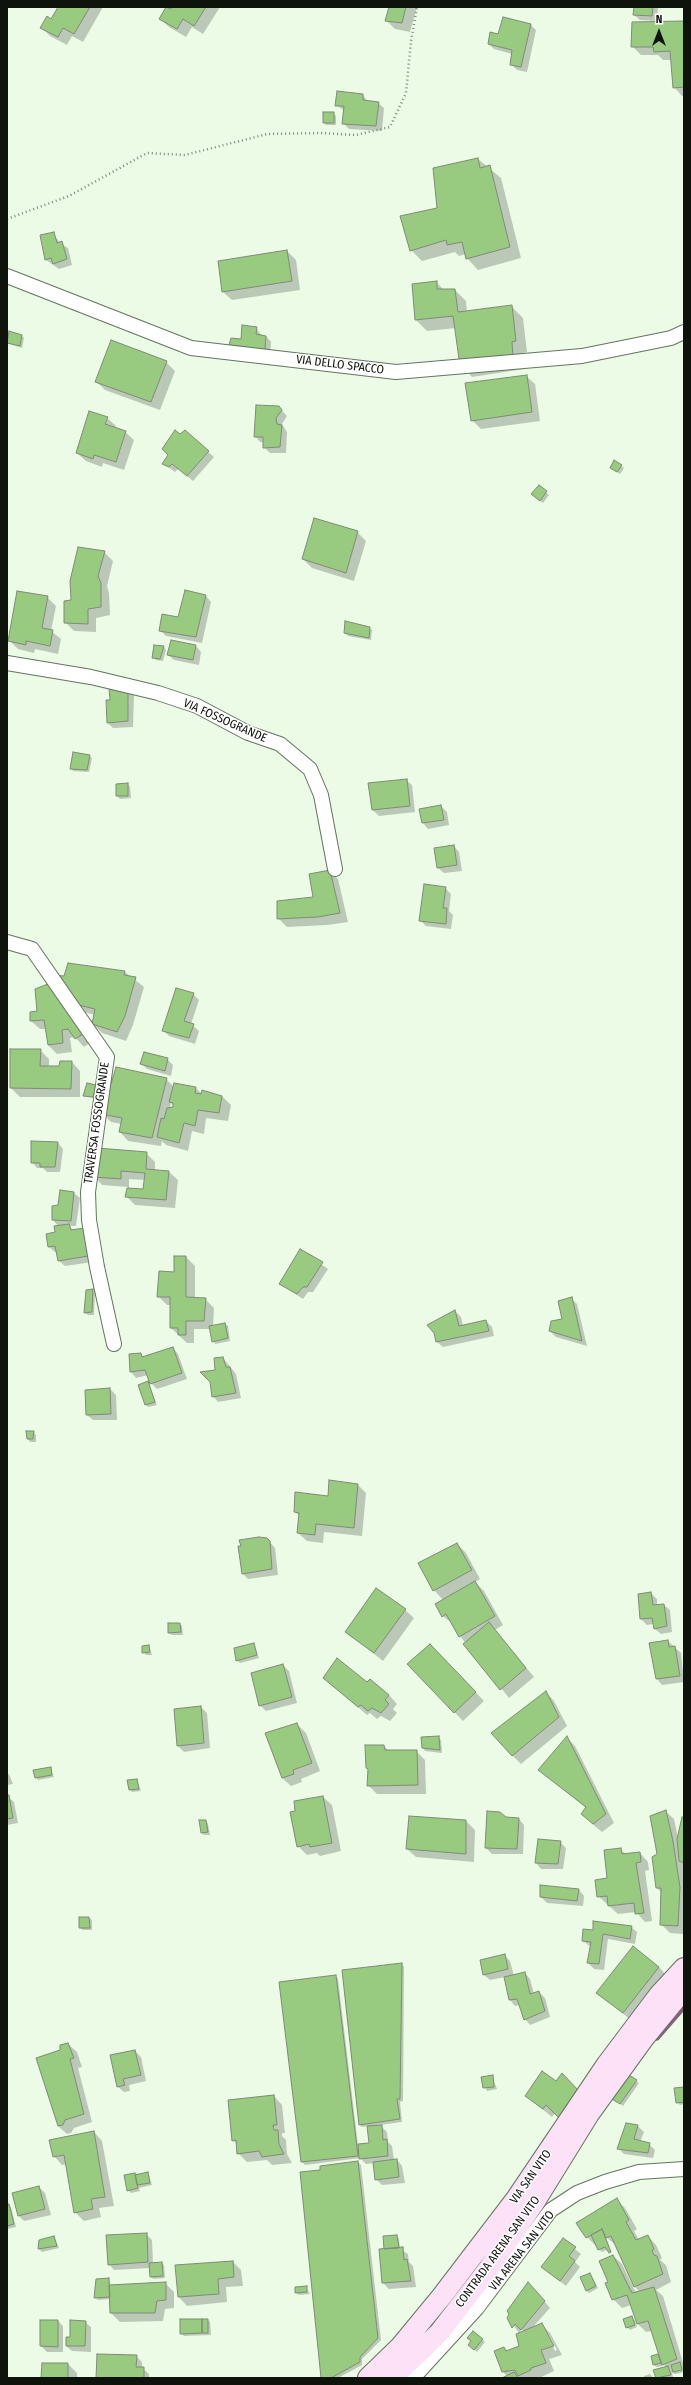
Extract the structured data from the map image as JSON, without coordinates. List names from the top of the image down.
{
  "streets": {
    "street": [
      "VIA DELLO SPACCO",
      "VIA FOSSOGRANDE",
      "TRAVERSA FOSSOGRANDE",
      "VIA SAN VITO",
      "VIA ARENA SAN VITO",
      "CONTRADA ARENA SAN VITO"
    ]
  },
  "north": "top"
}
